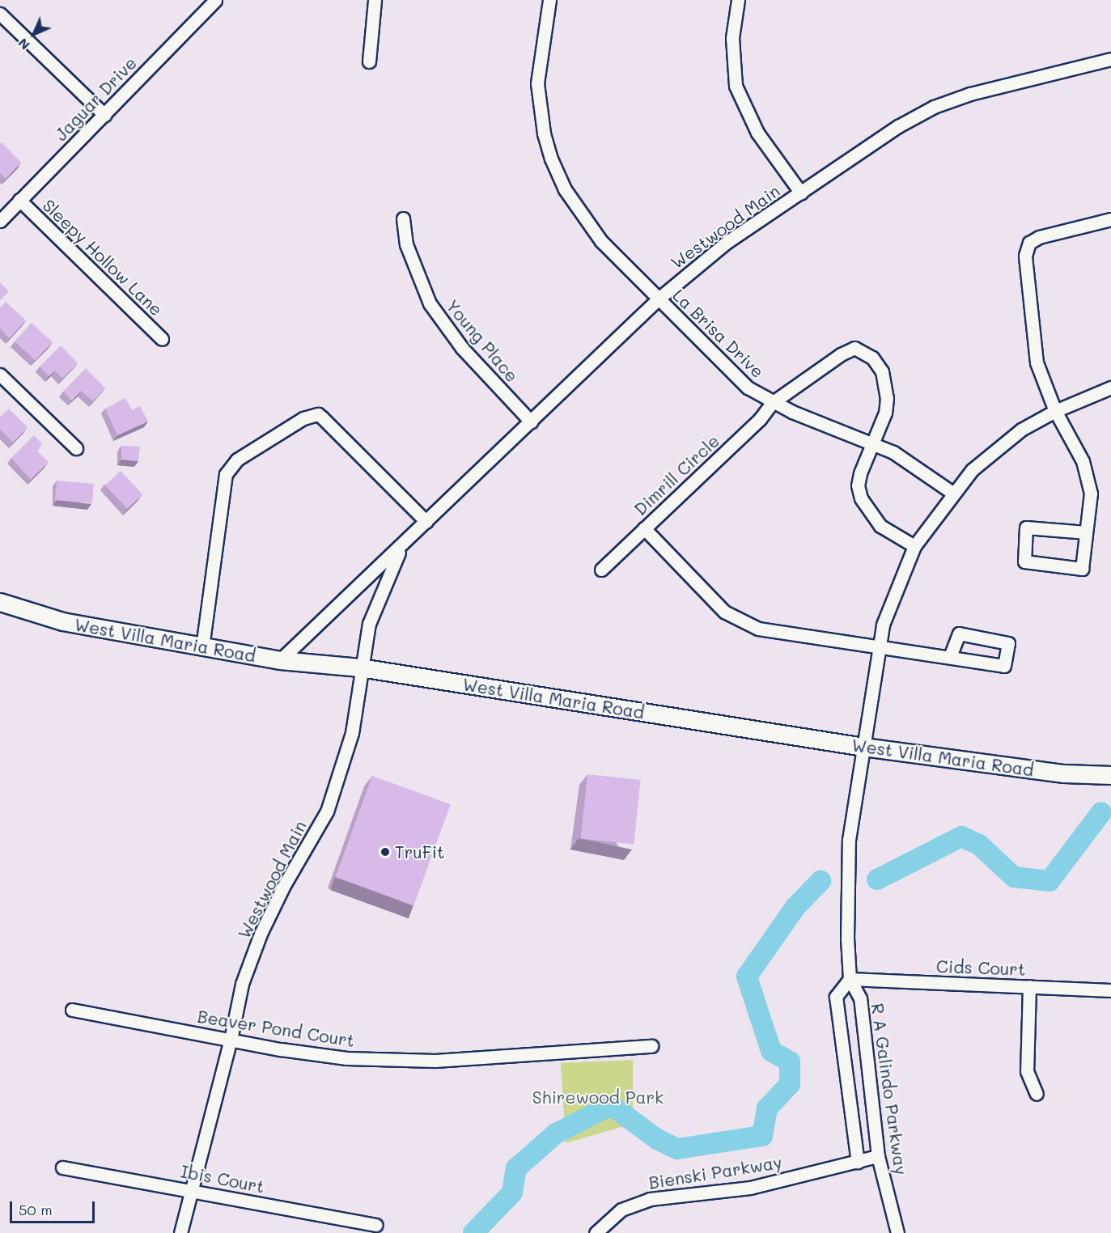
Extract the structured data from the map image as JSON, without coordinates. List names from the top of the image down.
{
  "streets": {
    "main road": ["West Villa Maria Road"],
    "street": [
      "Jaguar Drive",
      "Westwood Main",
      "Sleepy Hollow Lane",
      "La Brisa Drive",
      "Young Place",
      "Dimrill Circle",
      "Cids Court",
      "Beaver Pond Court",
      "R A Galindo Parkway",
      "Bienski Parkway",
      "Ibis Court"
    ]
  },
  "crossings": [
    ["Jaguar Drive", "Sleepy Hollow Lane"],
    ["Westwood Main", "La Brisa Drive"],
    ["Westwood Main", "Young Place"],
    ["Westwood Main", "West Villa Maria Road"],
    ["Westwood Main", "Beaver Pond Court"],
    ["Westwood Main", "Ibis Court"],
    ["La Brisa Drive", "Dimrill Circle"],
    ["La Brisa Drive", "R A Galindo Parkway"],
    ["Dimrill Circle", "R A Galindo Parkway"],
    ["West Villa Maria Road", "R A Galindo Parkway"],
    ["Cids Court", "R A Galindo Parkway"],
    ["R A Galindo Parkway", "Bienski Parkway"]
  ],
  "parks": ["Shirewood Park"],
  "places": ["TruFit"],
  "scale_bar": "50 m",
  "north": "bottom left"
}
